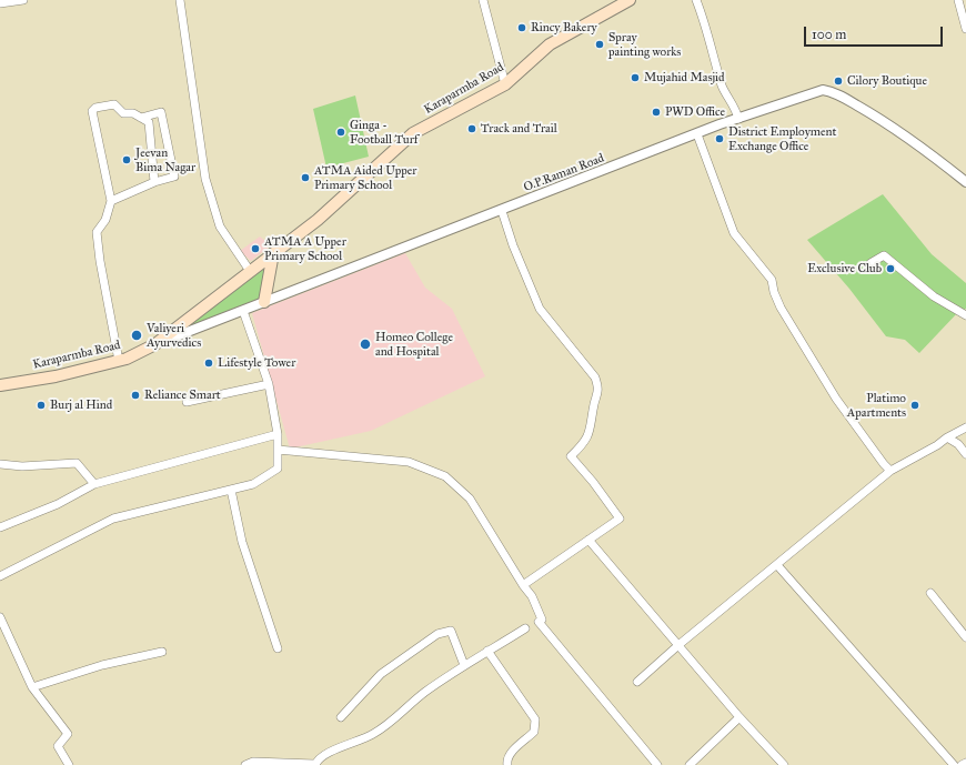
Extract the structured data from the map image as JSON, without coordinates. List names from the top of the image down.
{
  "streets": {
    "main road": ["Karaparmba Road"],
    "street": ["O.P.Raman Road"]
  },
  "crossings": [
    ["Karaparmba Road", "O.P.Raman Road"]
  ],
  "places": [
    "Rincy Bakery",
    "Spray painting works",
    "Mujahid Masjid",
    "Cilory Boutique",
    "PWD Office",
    "Track and Trail",
    "Ginga - Football Turf",
    "District Employment Exchange Office",
    "Jeevan Bima Nagar",
    "ATMA Aided Upper Primary School",
    "ATMA A Upper Primary School",
    "Exclusive Club",
    "Valiyeri Ayurvedics",
    "Homeo College and Hospital",
    "Lifestyle Tower",
    "Reliance Smart",
    "Burj al Hind",
    "Platimo Apartments"
  ],
  "scale_bar": "100 m"
}
